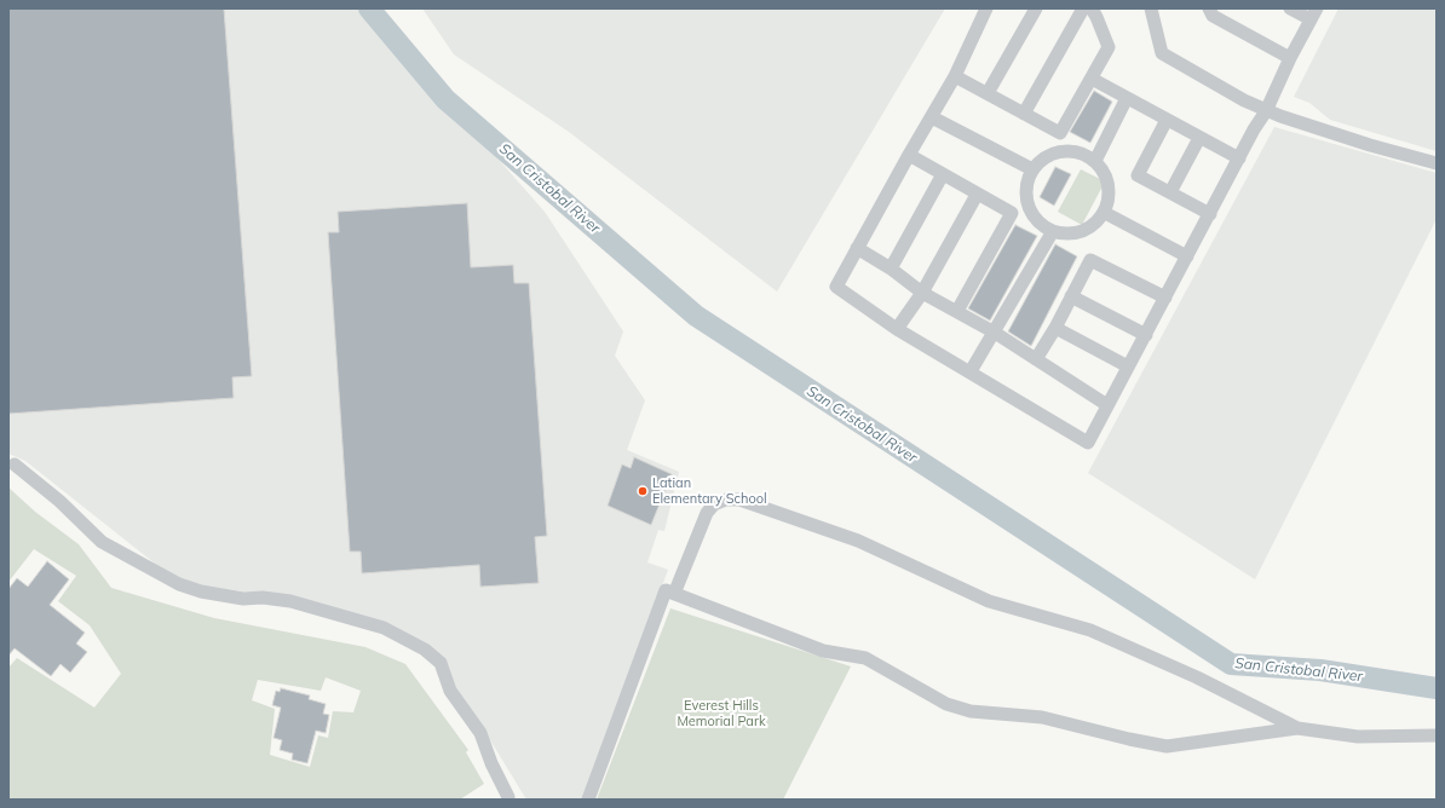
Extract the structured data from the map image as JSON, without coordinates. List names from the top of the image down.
{
  "water": ["San Cristobal River"],
  "parks": ["Everest Hills Memorial Park"],
  "places": ["Latian Elementary School"]
}
